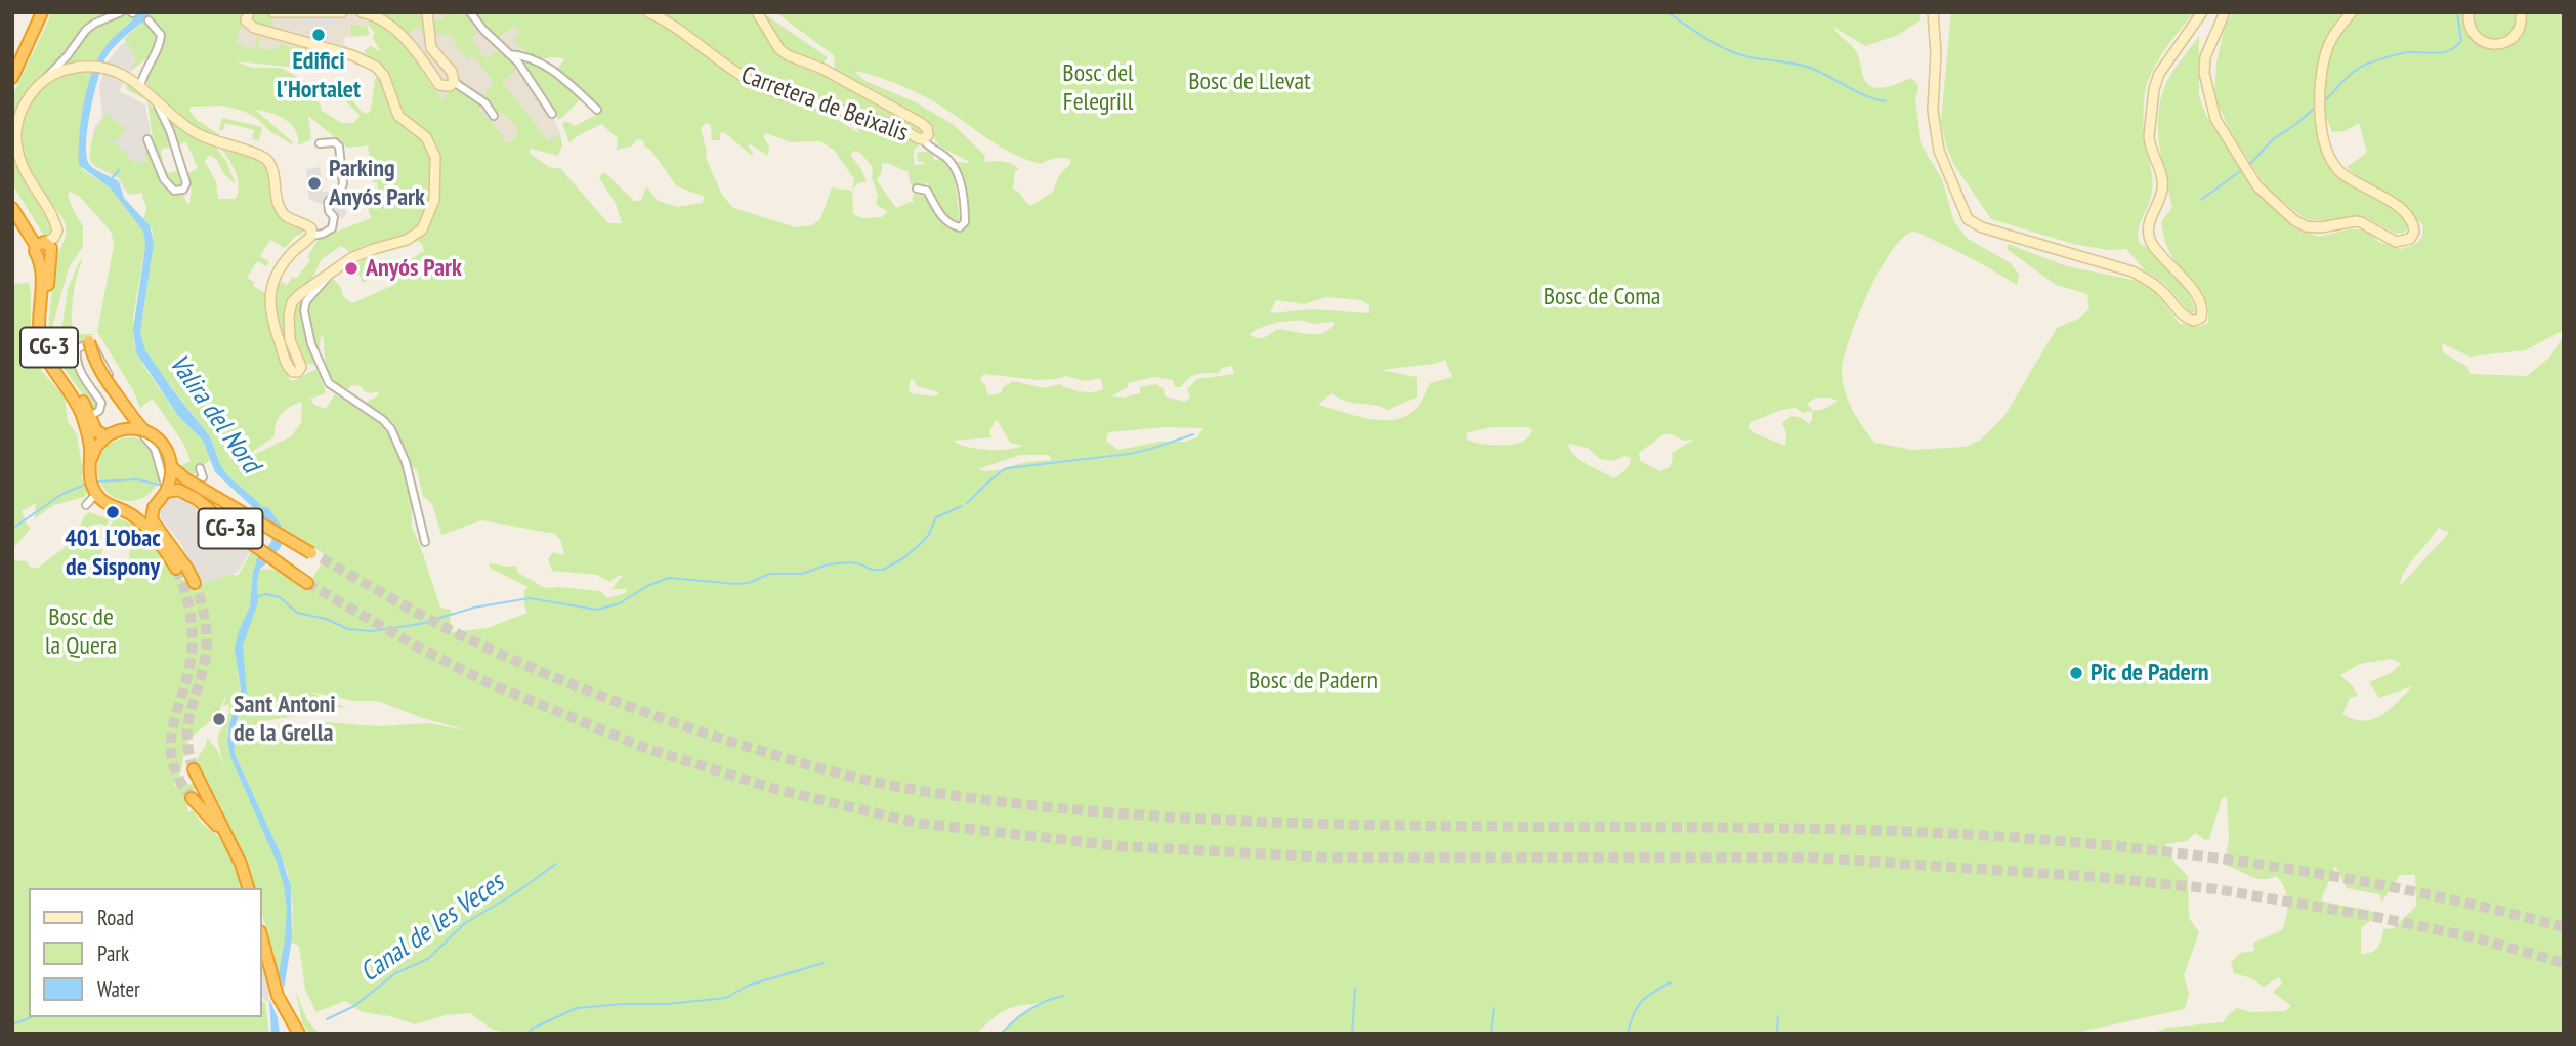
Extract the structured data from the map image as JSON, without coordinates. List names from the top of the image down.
{
  "streets": {
    "highway": ["CG-3", "CG-3a"],
    "main road": ["Carretera de Beixalis"]
  },
  "crossings": [
    ["CG-3", "CG-3a"]
  ],
  "water": ["Valira del Nord", "Canal de les Veces"],
  "parks": [
    "Bosc del Felegrill",
    "Bosc de Llevat",
    "Bosc de Coma",
    "Bosc de la Quera",
    "Bosc de Padern"
  ],
  "places": [
    "Edifici l'Hortalet",
    "Parking Anyós Park",
    "Anyós Park",
    "401 L'Obac de Sispony",
    "Pic de Padern",
    "Sant Antoni de la Grella"
  ],
  "legend": ["Road", "Park", "Water"]
}
